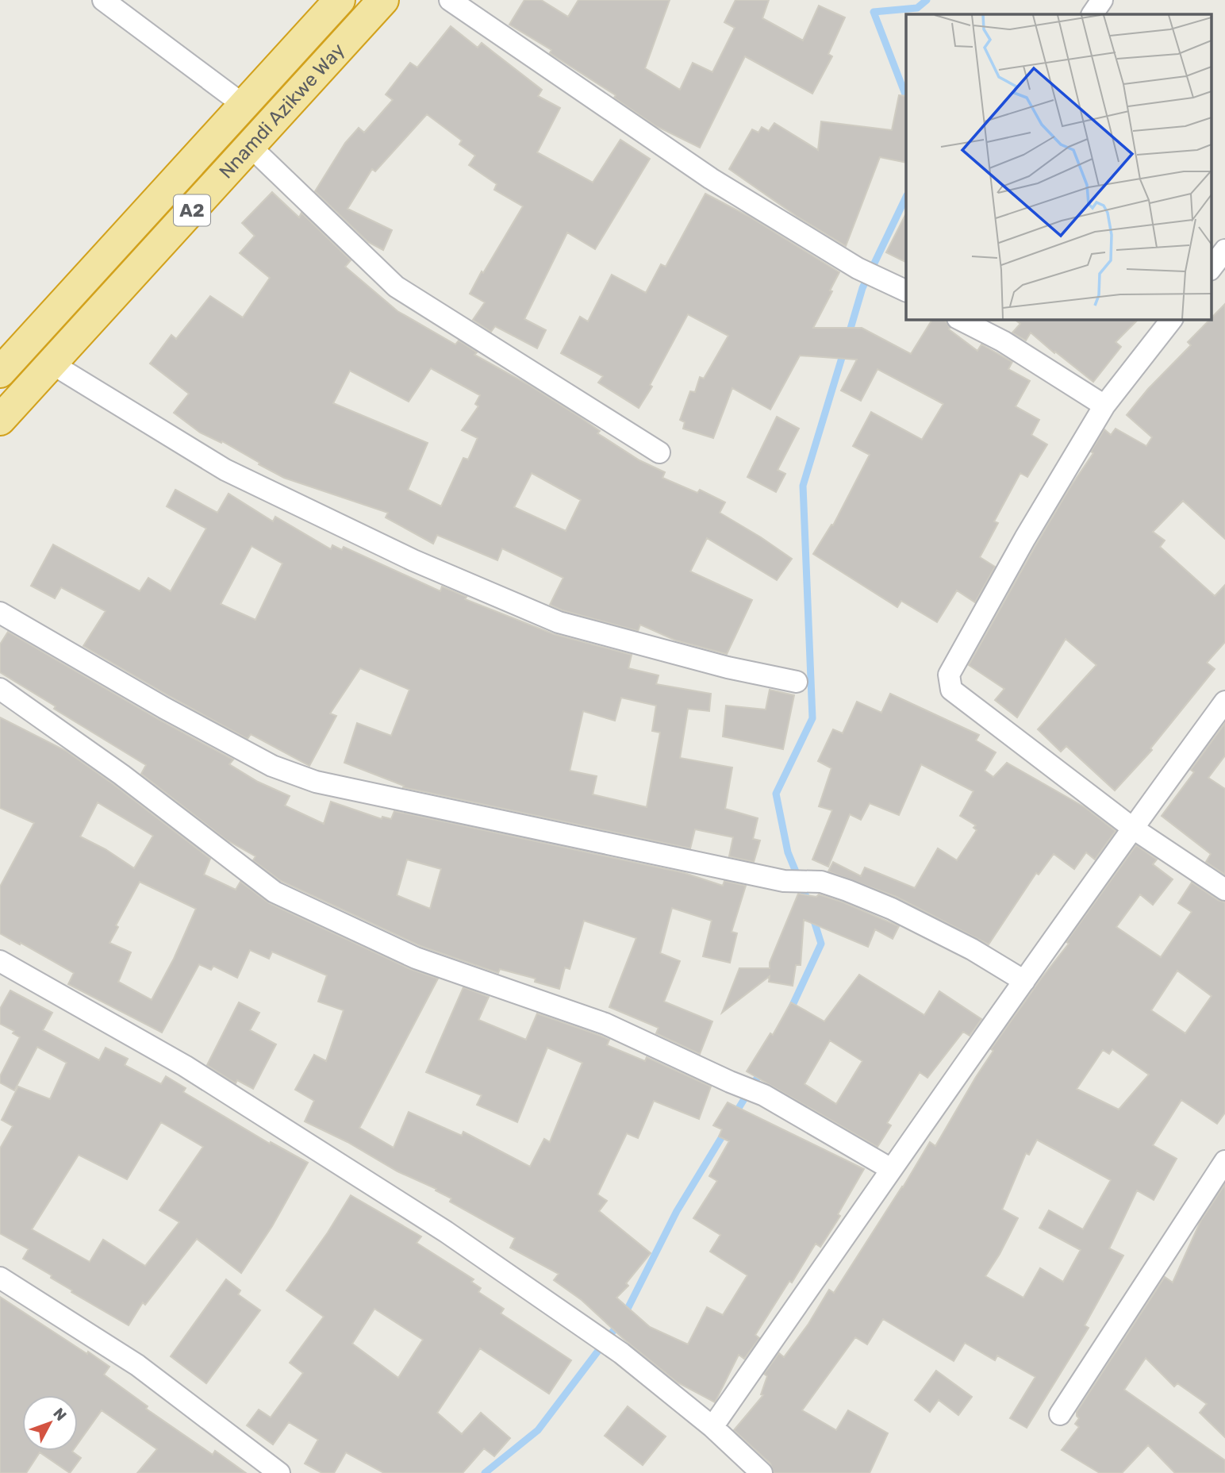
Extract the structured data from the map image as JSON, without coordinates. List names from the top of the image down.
{
  "streets": {
    "highway": ["Nnamdi Azikwe Way", "A2"]
  },
  "north": "top right"
}
